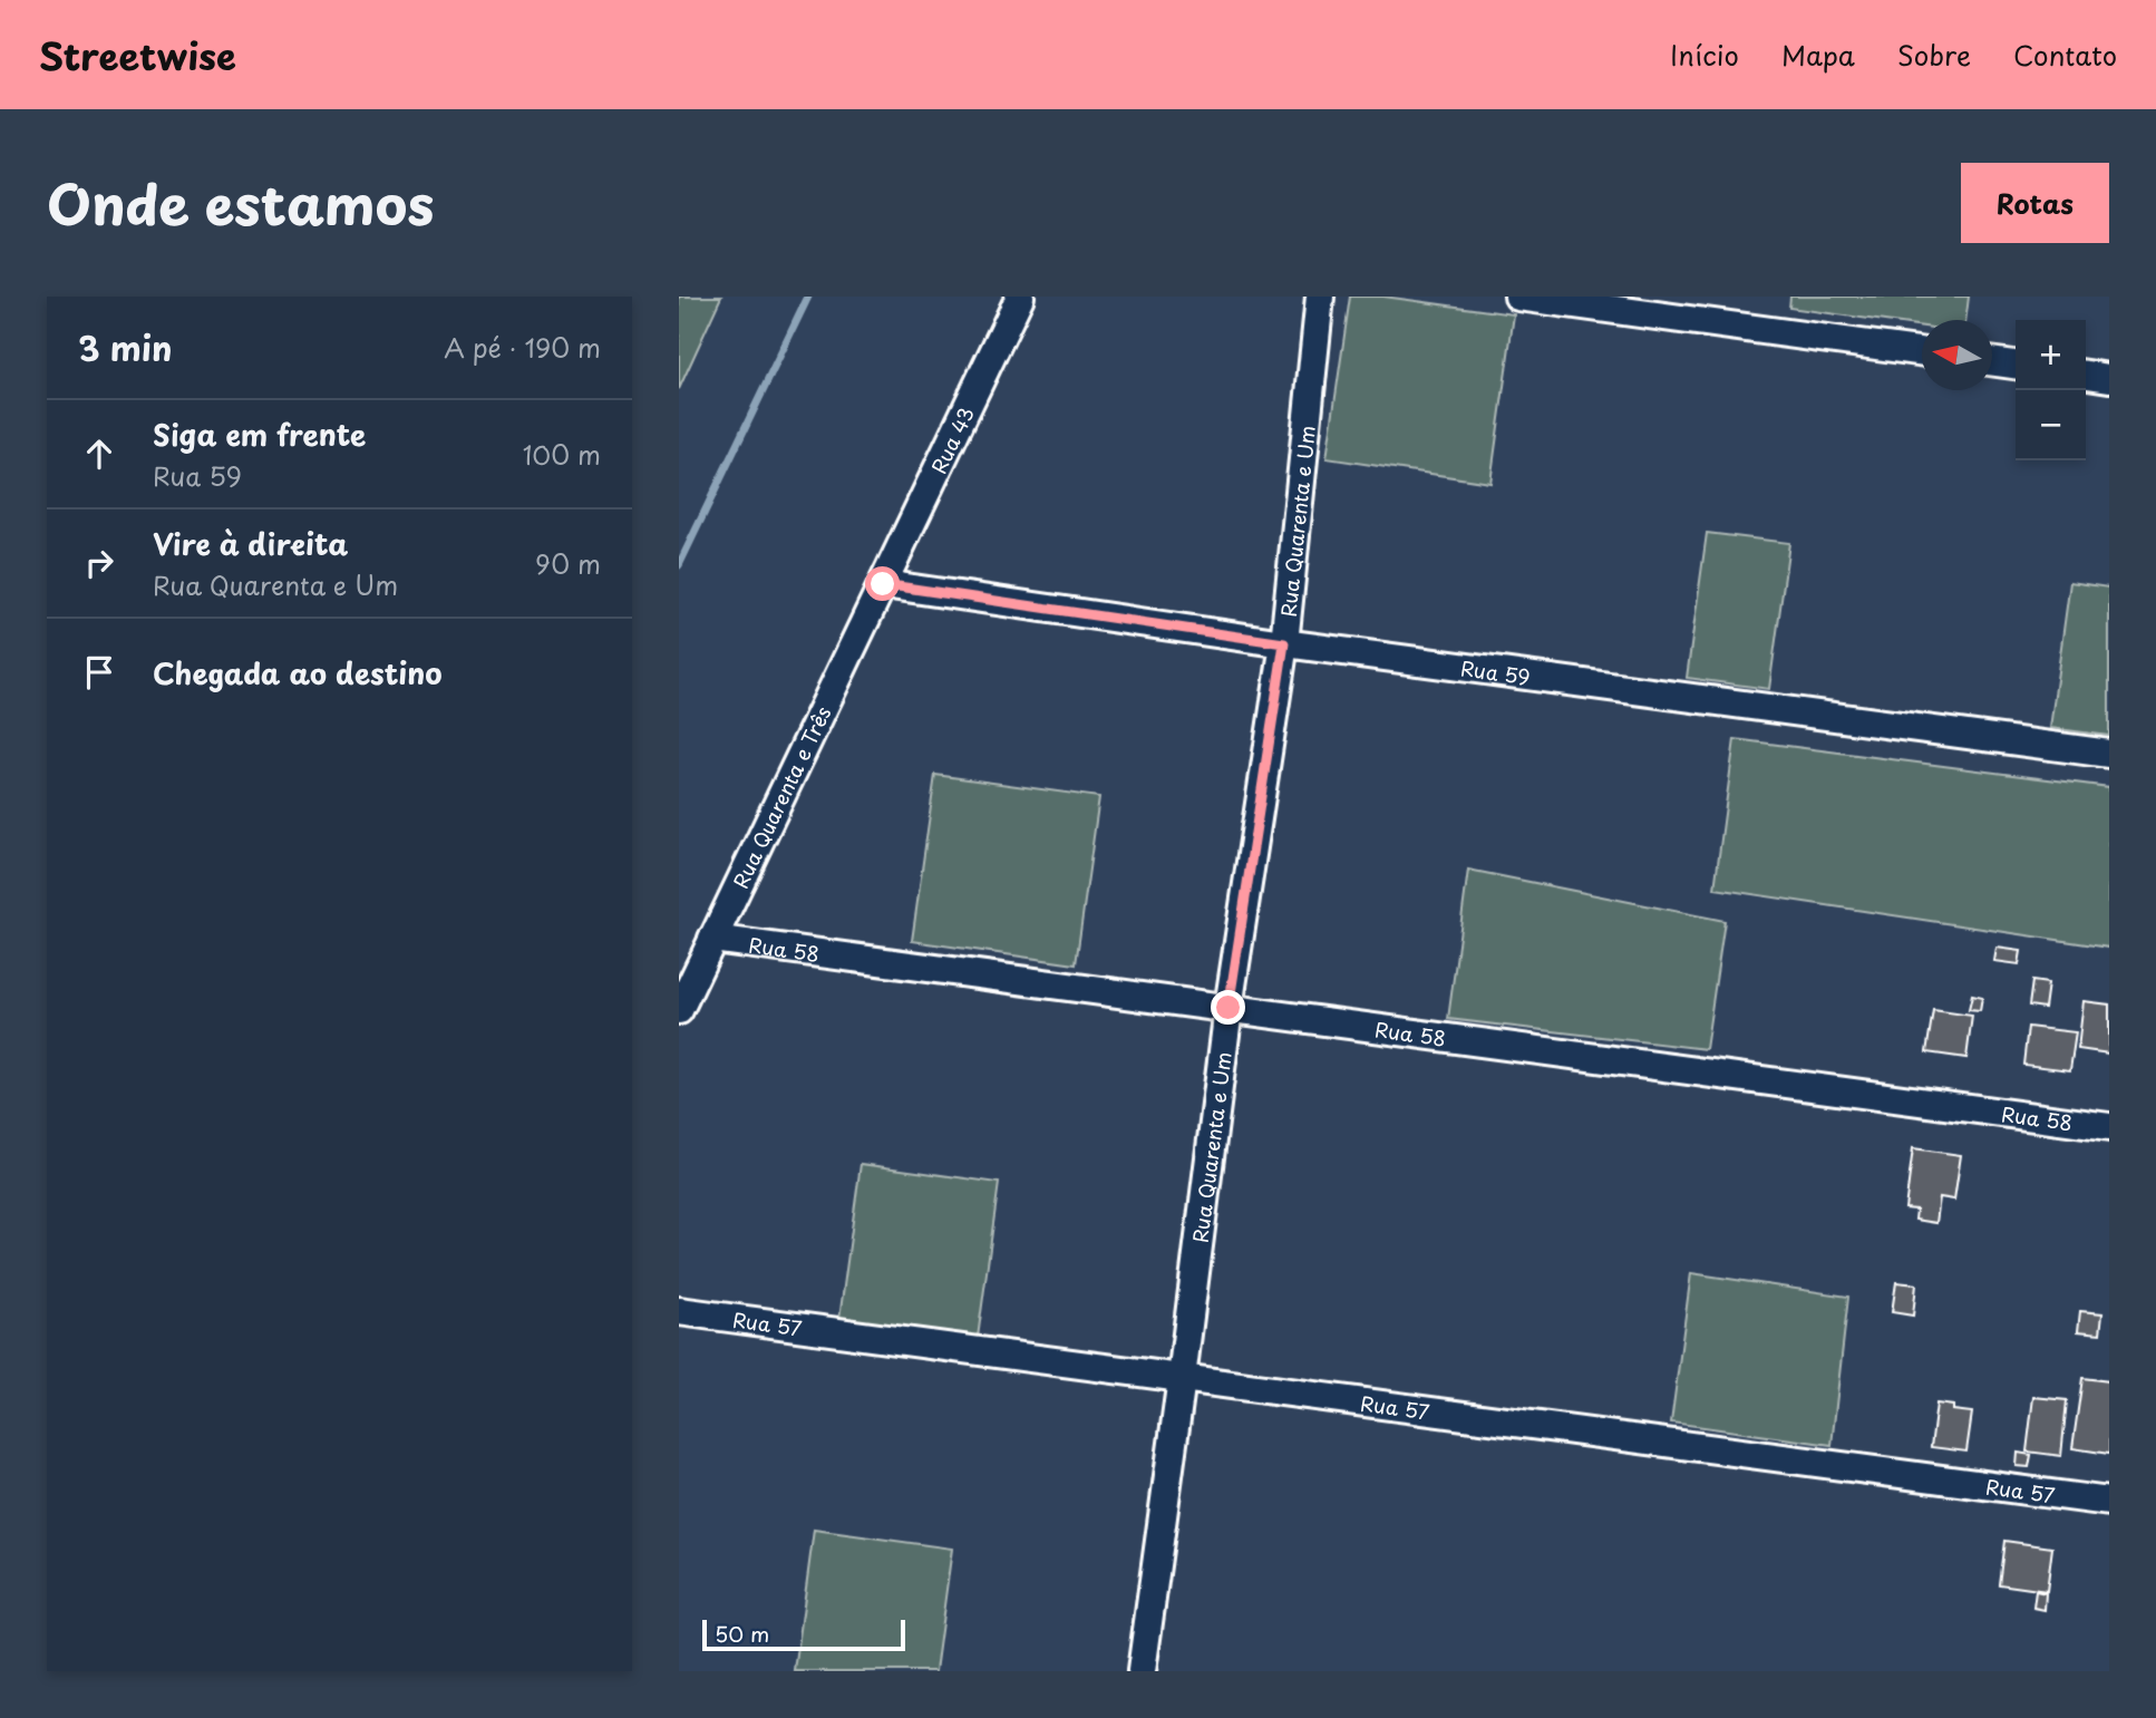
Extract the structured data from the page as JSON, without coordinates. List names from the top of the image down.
{
  "streets": {
    "street": [
      "Rua 43",
      "Rua Quarenta e Um",
      "Rua 59",
      "Rua Quarenta e Três",
      "Rua 58",
      "Rua 57"
    ]
  },
  "crossings": [
    ["Rua 43", "Rua 59"],
    ["Rua 43", "Rua Quarenta e Três"],
    ["Rua Quarenta e Um", "Rua 59"],
    ["Rua Quarenta e Um", "Rua 58"],
    ["Rua Quarenta e Um", "Rua 57"],
    ["Rua 59", "Rua Quarenta e Três"],
    ["Rua Quarenta e Três", "Rua 58"]
  ],
  "scale_bar": "50 m",
  "north": "left",
  "page": {
    "header": "Streetwise",
    "nav": [
      "Início",
      "Mapa",
      "Sobre",
      "Contato"
    ],
    "title": "Onde estamos",
    "buttons": "Rotas",
    "heading": ["3 min", "A pé · 190 m"],
    "map_buttons": ["+", "−"],
    "list": [
      ["Siga em frente", "Rua 59", "100 m"],
      ["Vire à direita", "Rua Quarenta e Um", "90 m"],
      "Chegada ao destino"
    ],
    "scale": "50 m"
  }
}
